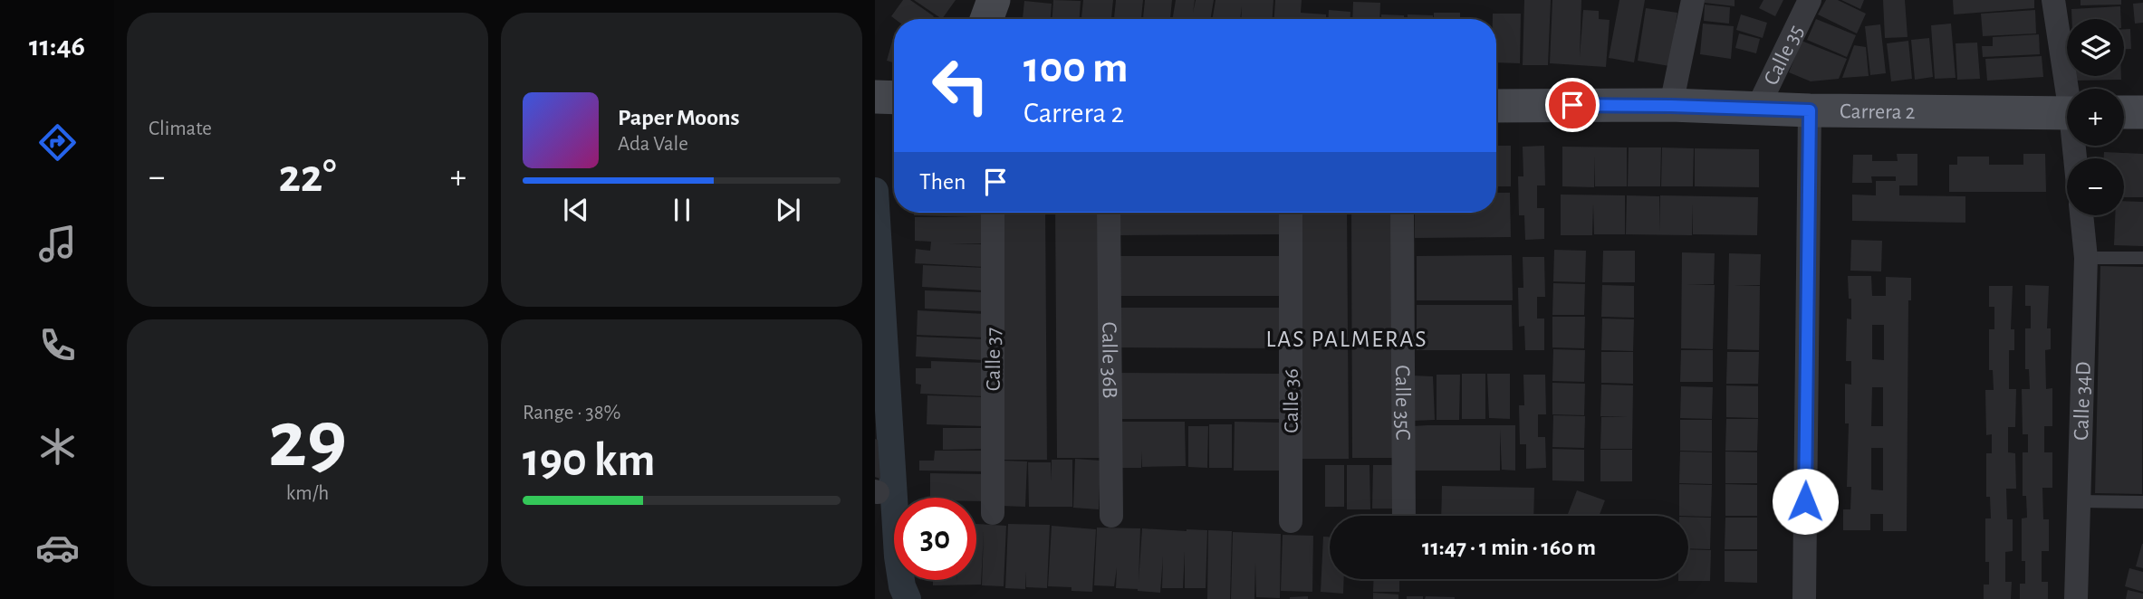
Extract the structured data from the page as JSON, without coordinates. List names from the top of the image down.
{
  "streets": {
    "street": [
      "Calle 35",
      "Carrera 2",
      "Calle 37",
      "Calle 36B",
      "Calle 36",
      "Calle 35C",
      "Calle 34D"
    ]
  },
  "crossings": [
    ["Calle 35", "Carrera 2"]
  ],
  "districts": ["LAS PALMERAS"],
  "page": {
    "tabs": "11:46",
    "tile": [
      "Climate",
      ["29", "km/h"],
      ["Range · 38%", "190 km"]
    ],
    "map_buttons": ["+", "−"],
    "turn": ["100 m", "Carrera 2"],
    "song": ["Paper Moons", "Ada Vale"],
    "heat": ["−", "22°", "+"],
    "then": "Then",
    "limit": "30",
    "trip": "11:47 · 1 min · 160 m"
  }
}
